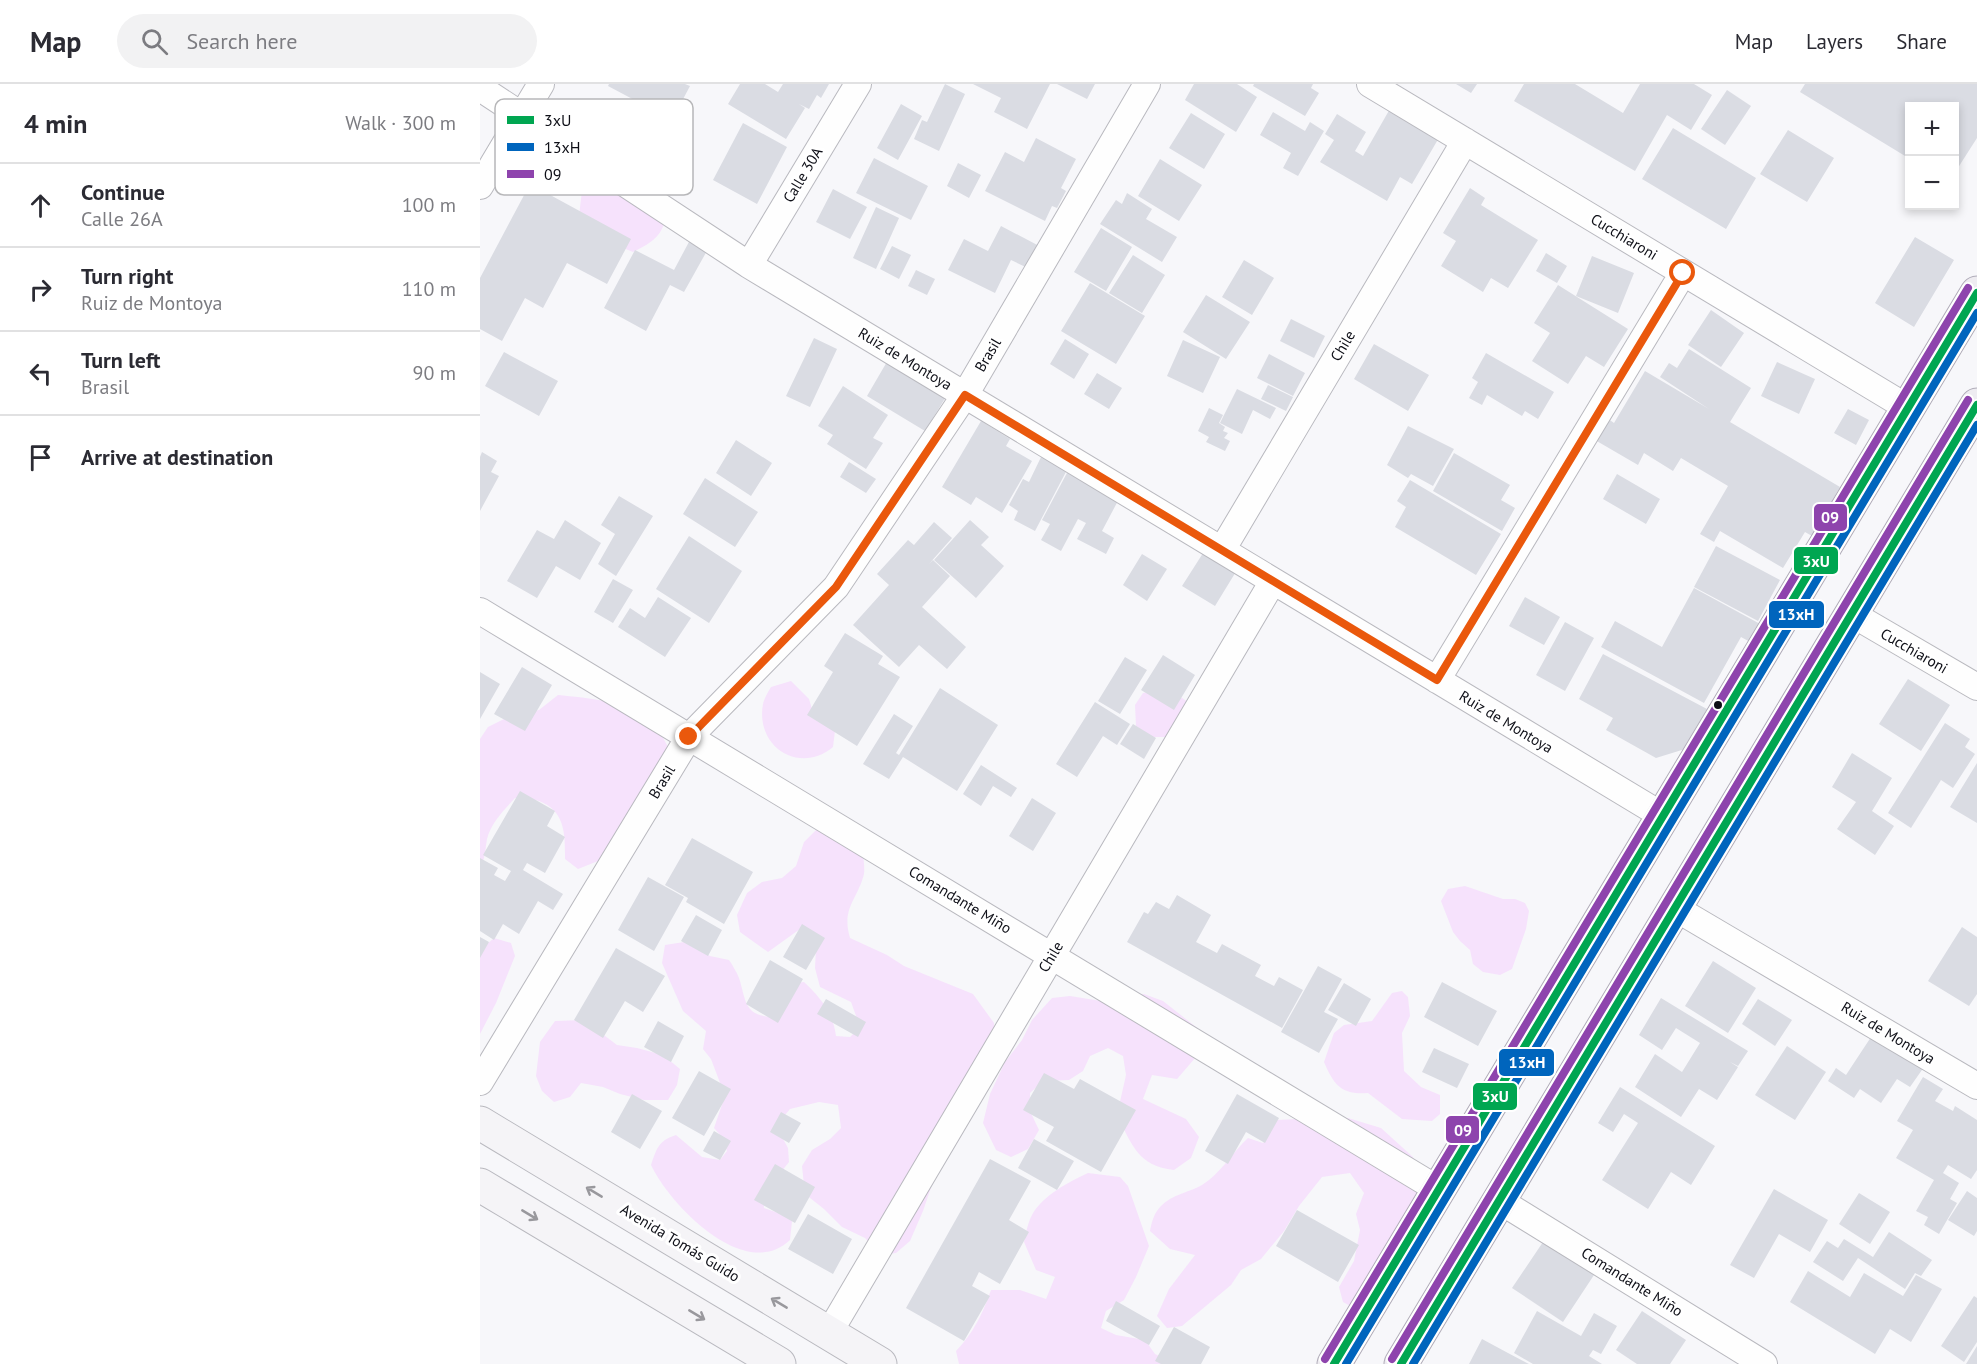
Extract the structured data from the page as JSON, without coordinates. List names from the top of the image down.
{
  "streets": {
    "main road": ["Avenida Tomás Guido"],
    "street": [
      "Calle 30A",
      "Cucchiaroni",
      "Chile",
      "Brasil",
      "Ruiz de Montoya",
      "Comandante Miño"
    ]
  },
  "crossings": [
    ["Calle 30A", "Ruiz de Montoya"],
    ["Cucchiaroni", "Chile"],
    ["Chile", "Ruiz de Montoya"],
    ["Chile", "Comandante Miño"],
    ["Chile", "Avenida Tomás Guido"],
    ["Brasil", "Ruiz de Montoya"],
    ["Brasil", "Comandante Miño"]
  ],
  "lines": ["transit line 09", "transit line 3xU", "transit line 13xH"],
  "legend": ["3xU", "13xH", "09"],
  "page": {
    "header": "Map",
    "search": "Search here",
    "nav": ["Map", "Layers", "Share"],
    "heading": ["4 min", "Walk · 300 m"],
    "map_buttons": ["+", "−"],
    "list": [
      ["Continue", "Calle 26A", "100 m"],
      ["Turn right", "Ruiz de Montoya", "110 m"],
      ["Turn left", "Brasil", "90 m"],
      "Arrive at destination"
    ]
  }
}
